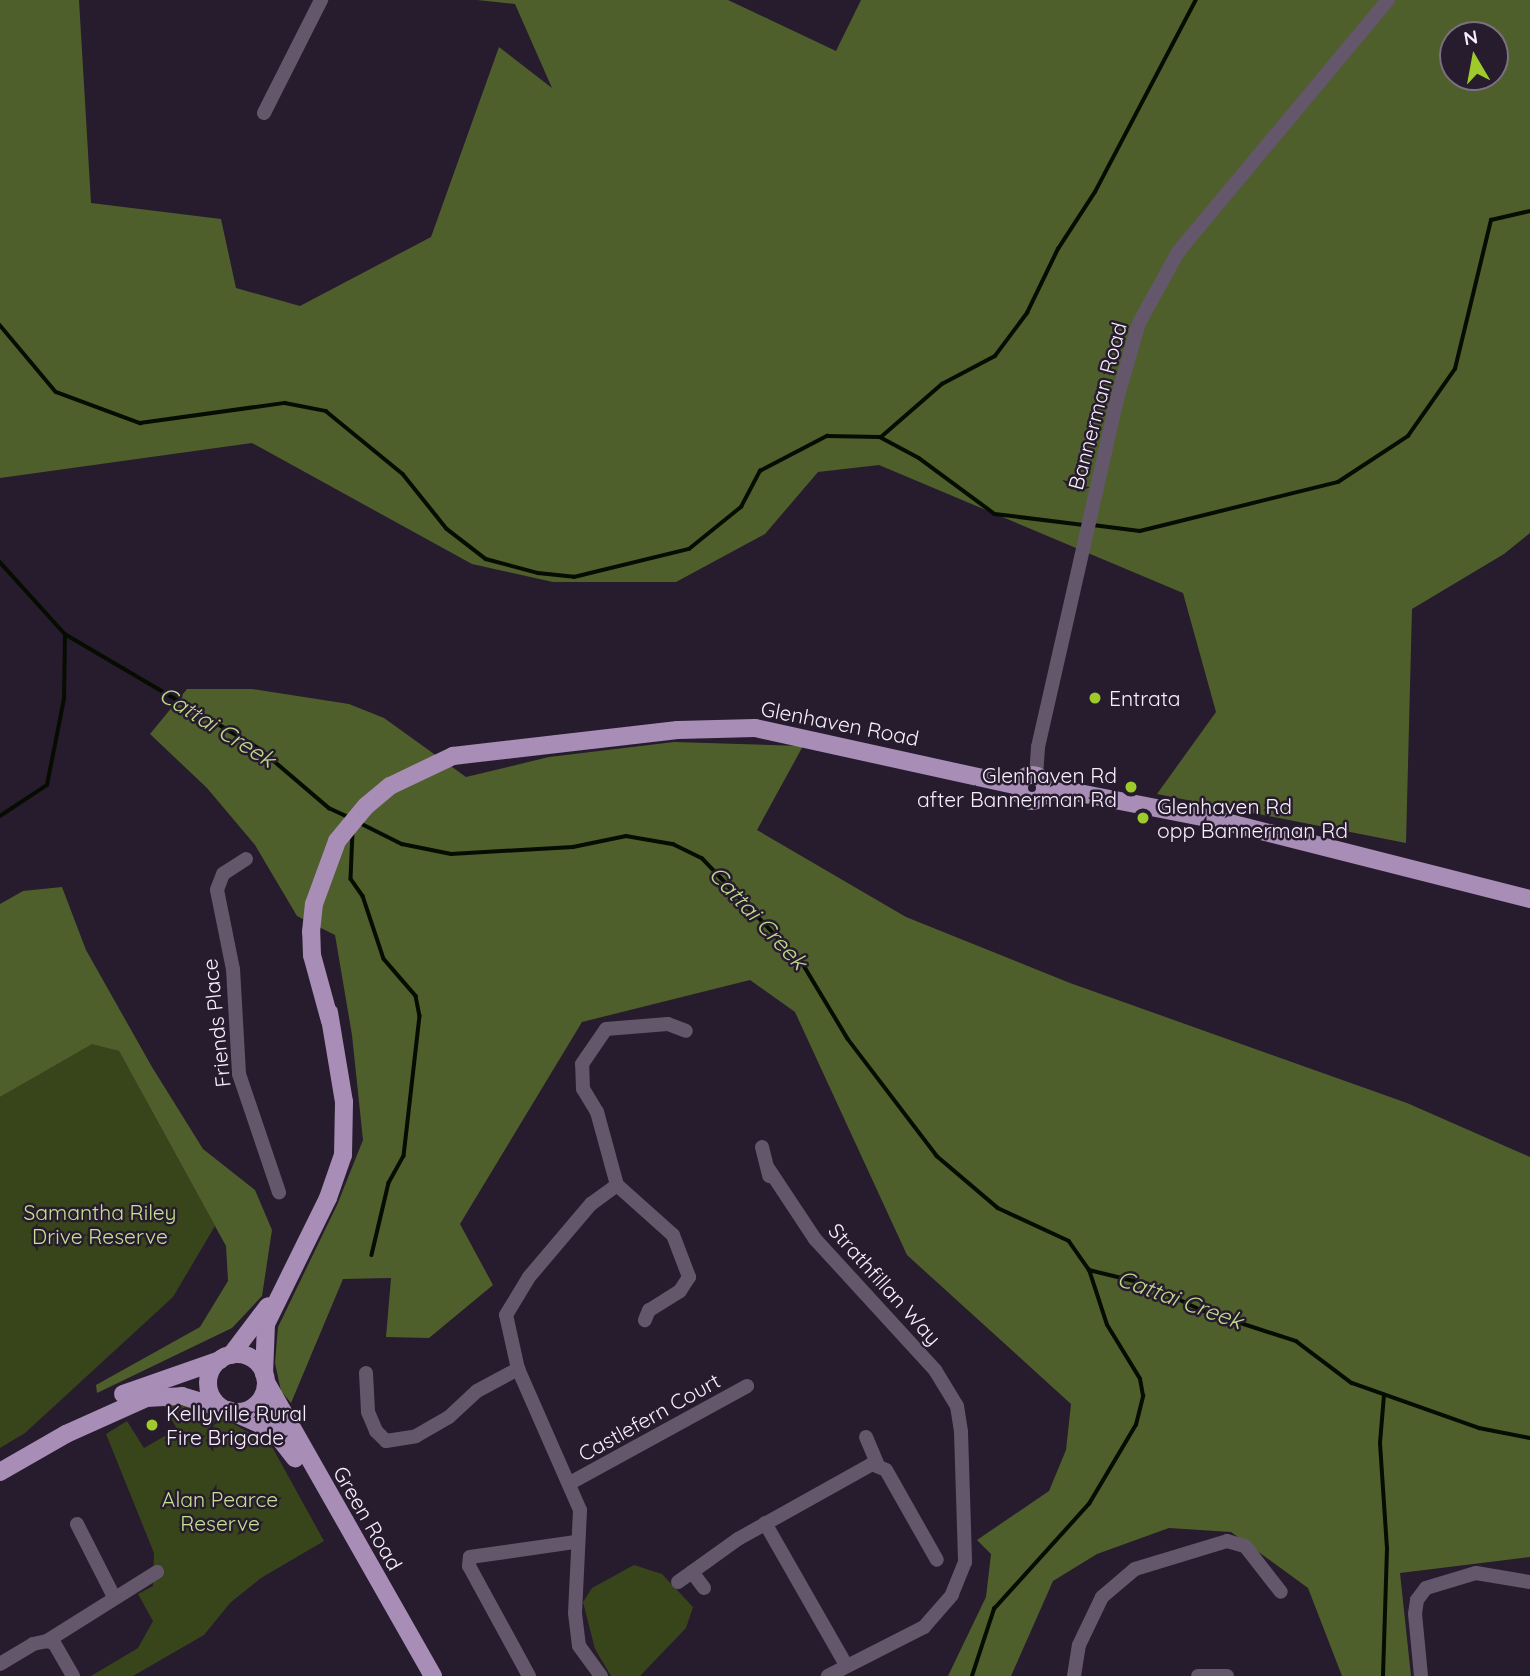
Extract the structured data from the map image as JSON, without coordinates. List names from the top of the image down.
{
  "streets": {
    "main road": ["Glenhaven Road", "Green Road"],
    "street": [
      "Bannerman Road",
      "Friends Place",
      "Strathfillan Way",
      "Castlefern Court"
    ]
  },
  "crossings": [
    ["Bannerman Road", "Glenhaven Road"],
    ["Glenhaven Road", "Green Road"]
  ],
  "water": ["Cattai Creek"],
  "parks": ["Samantha Riley Drive Reserve", "Alan Pearce Reserve"],
  "places": [
    "Entrata",
    "Glenhaven Rd after Bannerman Rd",
    "Glenhaven Rd opp Bannerman Rd",
    "Kellyville Rural Fire Brigade"
  ],
  "north": "top"
}
